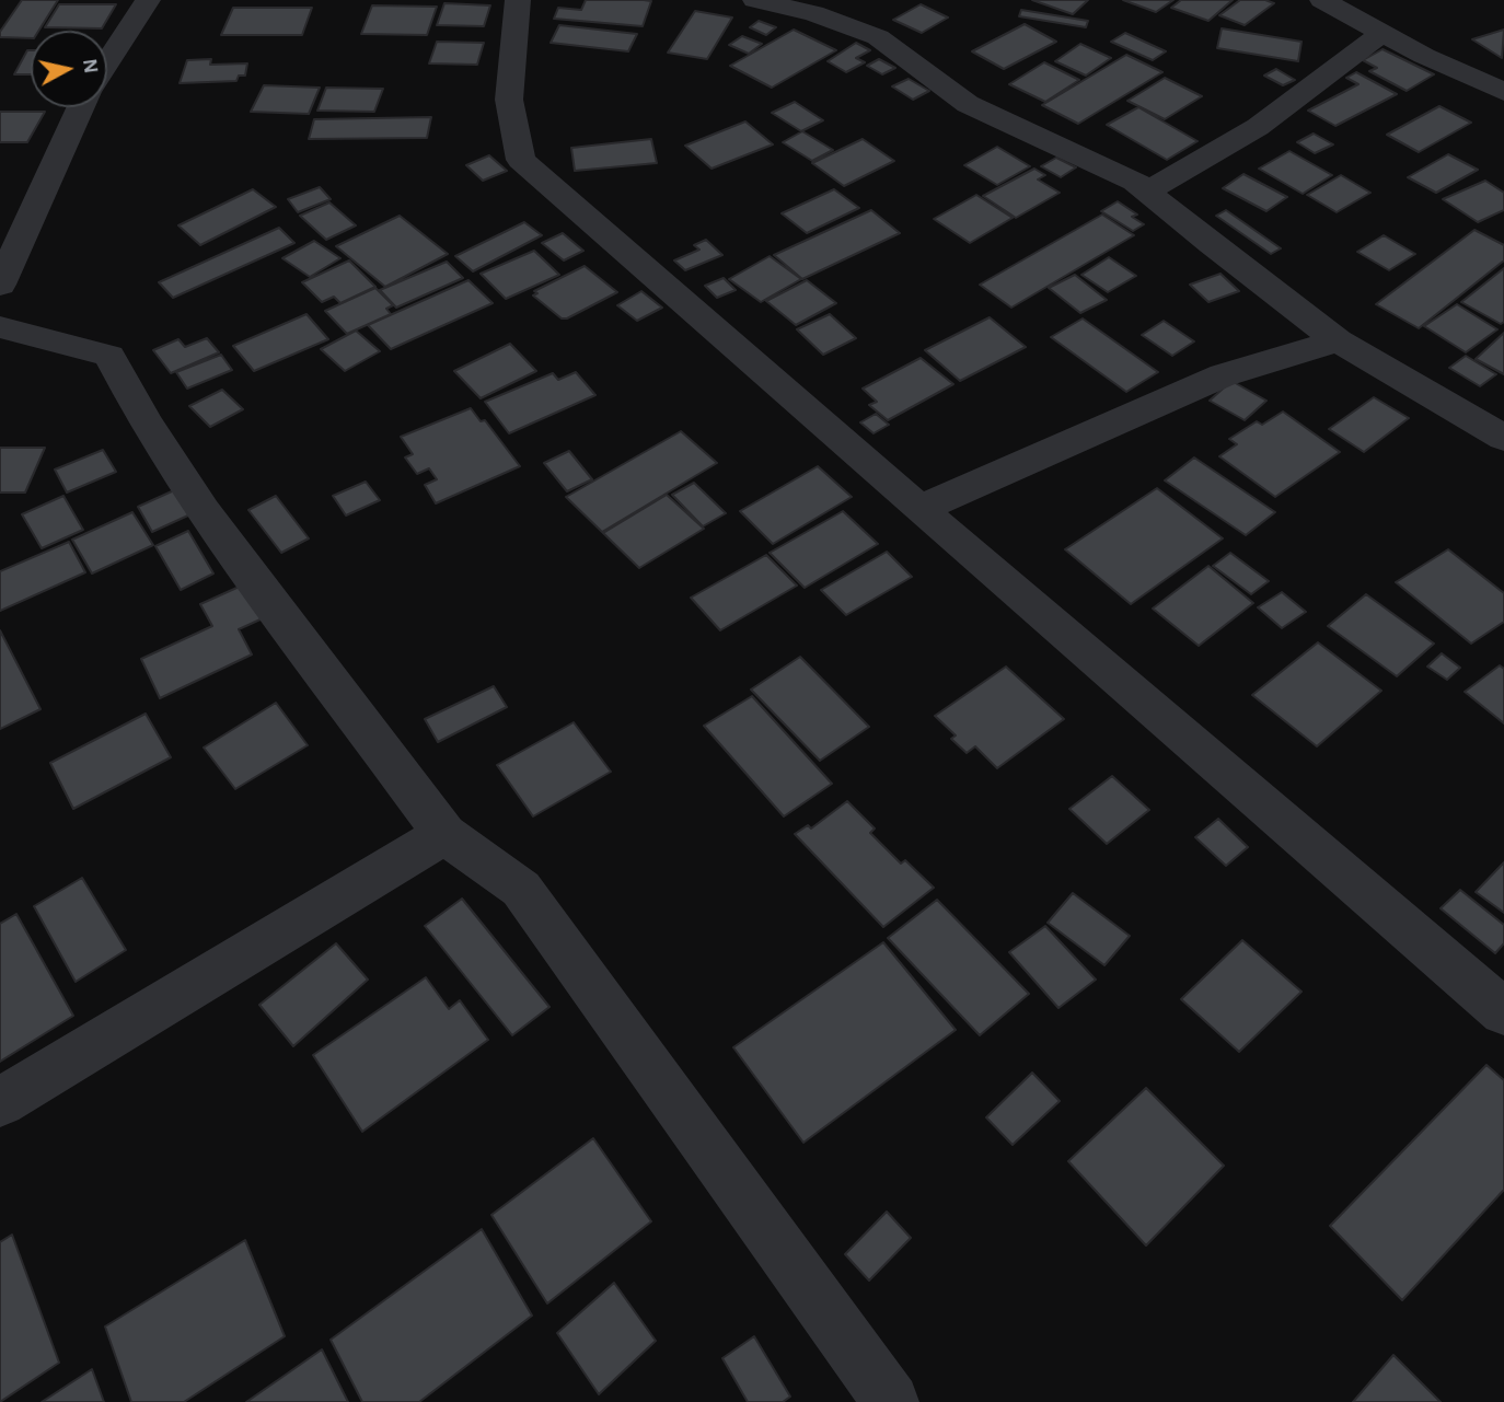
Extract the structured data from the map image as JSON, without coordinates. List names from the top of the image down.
{
  "north": "right"
}
